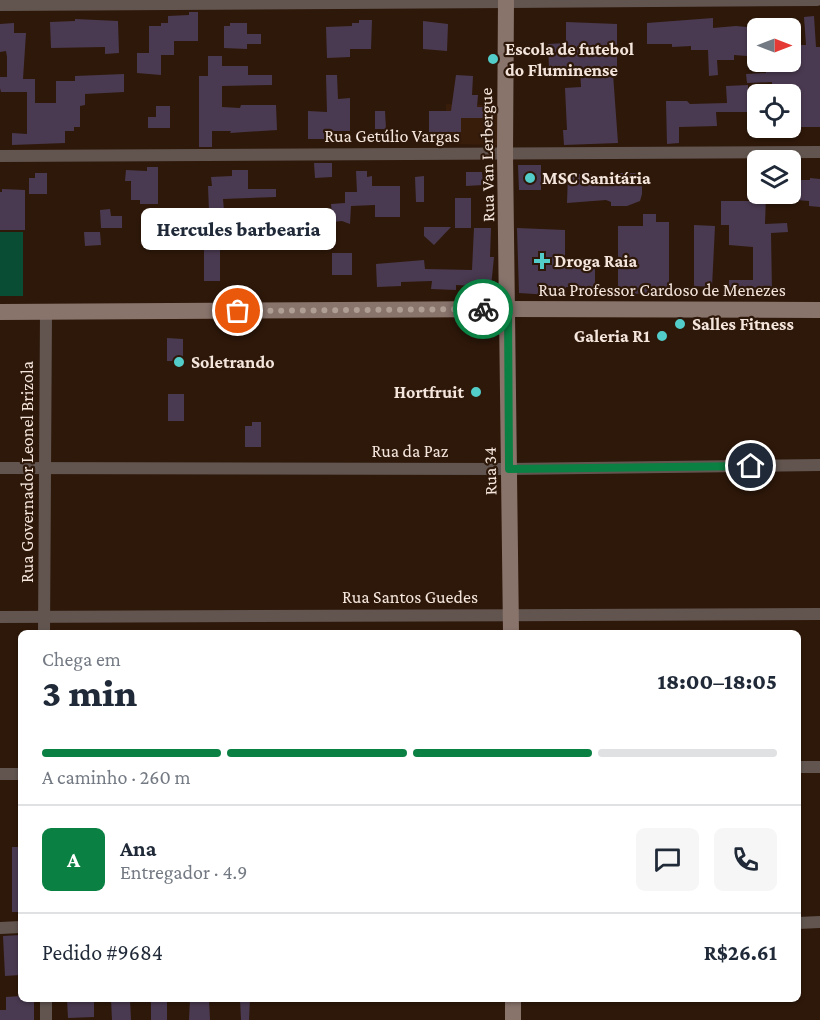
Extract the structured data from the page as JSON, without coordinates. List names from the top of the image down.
{
  "streets": {
    "street": [
      "Rua Getúlio Vargas",
      "Rua Van Lerbergue",
      "Rua Professor Cardoso de Menezes",
      "Rua da Paz",
      "Rua 34",
      "Rua Governador Leonel Brizola",
      "Rua Santos Guedes"
    ]
  },
  "crossings": [
    ["Rua Getúlio Vargas", "Rua Van Lerbergue"],
    ["Rua Van Lerbergue", "Rua Professor Cardoso de Menezes"],
    ["Rua Van Lerbergue", "Rua 34"],
    ["Rua Professor Cardoso de Menezes", "Rua 34"],
    ["Rua Professor Cardoso de Menezes", "Rua Governador Leonel Brizola"],
    ["Rua da Paz", "Rua 34"],
    ["Rua da Paz", "Rua Governador Leonel Brizola"],
    ["Rua 34", "Rua Santos Guedes"],
    ["Rua Governador Leonel Brizola", "Rua Santos Guedes"]
  ],
  "places": {
    "other": [
      "Escola de futebol do Fluminense",
      "MSC Sanitária",
      "Hercules barbearia",
      "Salles Fitness",
      "Galeria R1",
      "Soletrando",
      "Hortfruit"
    ],
    "health": ["Droga Raia"]
  },
  "north": "right",
  "page": {
    "bubble": "Hercules barbearia",
    "heading": ["3 min", "Chega em", "18:00–18:05"],
    "panel": [
      "Ana",
      "Entregador · 4.9",
      "Pedido #9684",
      "R$26.61"
    ],
    "bar": "A caminho · 260 m",
    "round": "A"
  }
}
